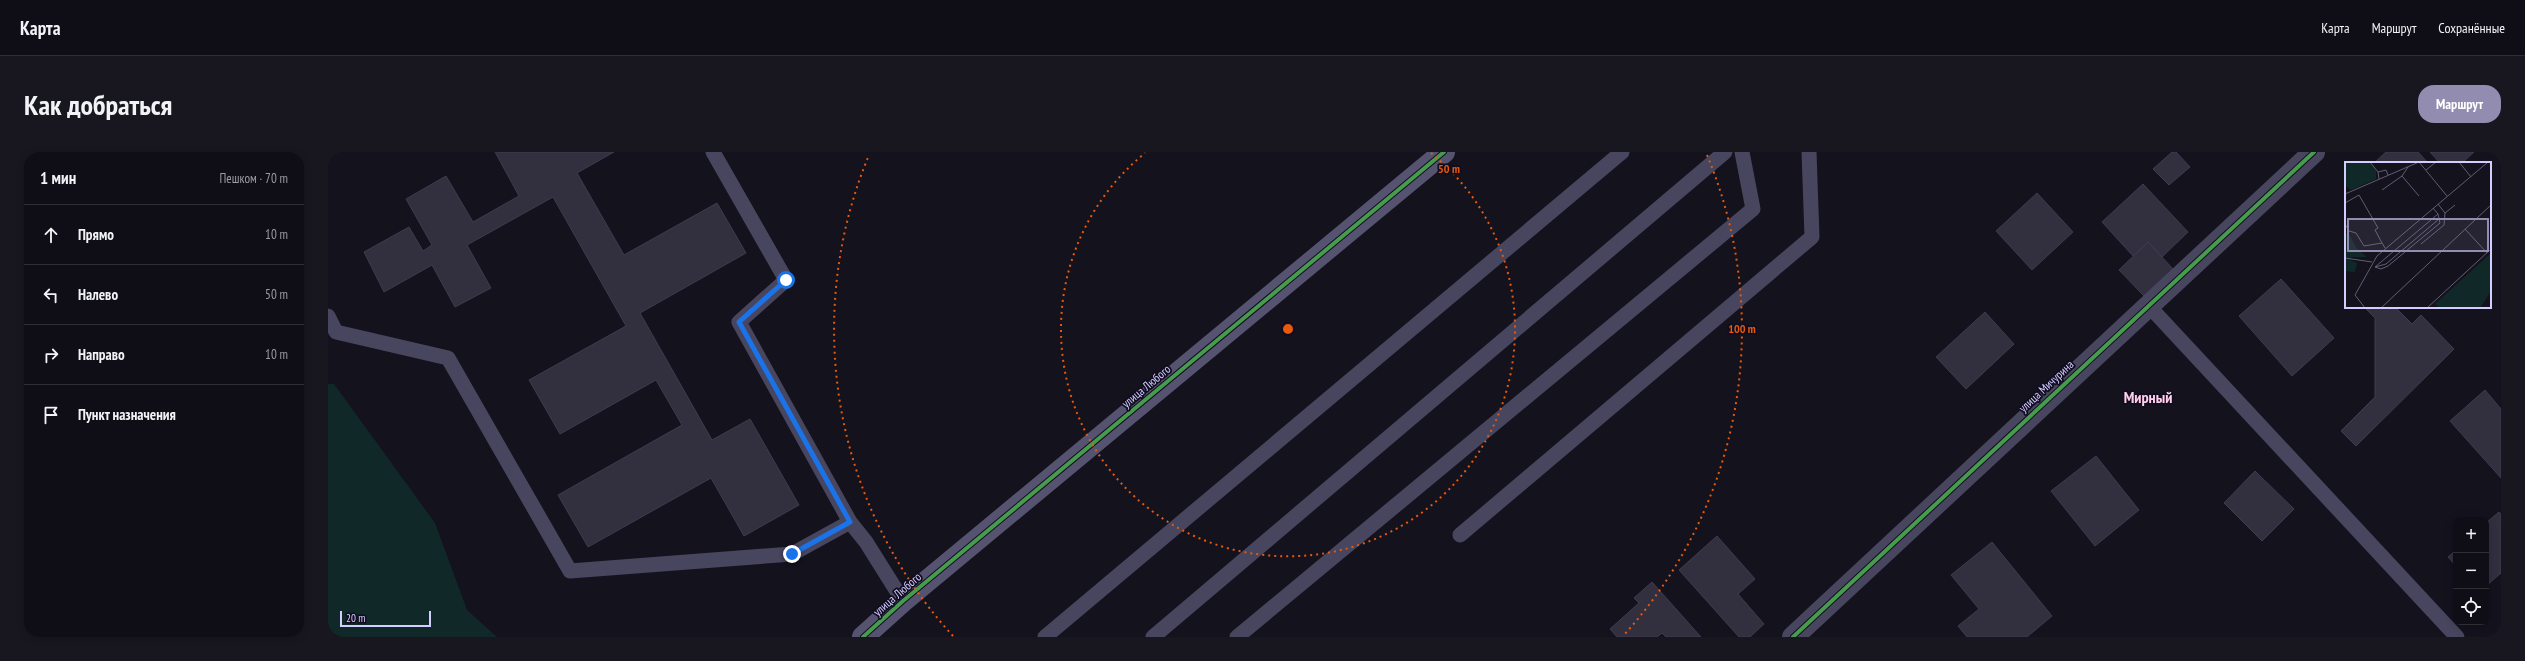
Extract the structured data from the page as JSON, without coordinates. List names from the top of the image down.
{
  "streets": {
    "street": ["улица Любого", "улица Мичурина"]
  },
  "districts": ["Мирный"],
  "scale_bar": "20 m",
  "page": {
    "header": "Карта",
    "nav": ["Карта", "Маршрут", "Сохранённые"],
    "buttons": "Маршрут",
    "title": "Как добраться",
    "heading": ["1 мин", "Пешком · 70 m"],
    "list": [
      ["Прямо", "10 m"],
      ["Налево", "50 m"],
      ["Направо", "10 m"],
      "Пункт назначения"
    ],
    "map_buttons": ["+", "−"],
    "scale": "20 m"
  },
  "rings": ["50 m", "100 m"]
}
